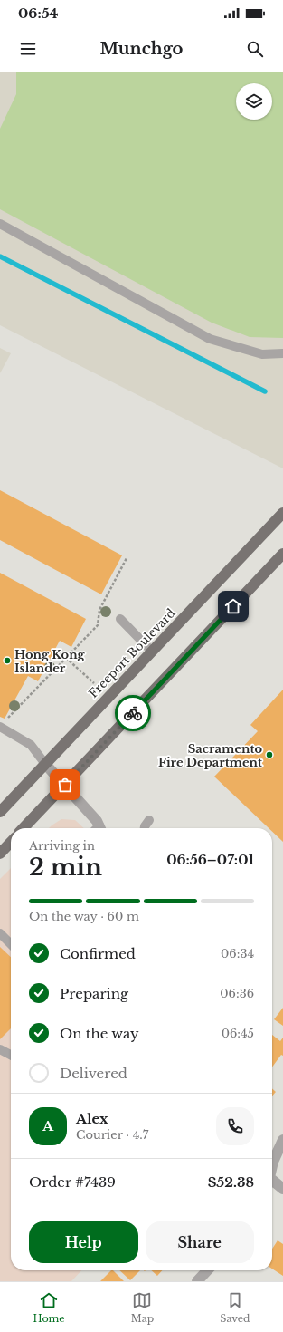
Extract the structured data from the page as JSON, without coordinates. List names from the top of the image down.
{
  "streets": {
    "main road": ["Freeport Boulevard"]
  },
  "places": ["Hong Kong Islander", "Sacramento Fire Department"],
  "page": {
    "status": "06:54",
    "header": "Munchgo",
    "heading": ["2 min", "Arriving in", "06:56–07:01"],
    "panel": [
      "Alex",
      "Courier · 4.7",
      "Order #7439",
      "$52.38"
    ],
    "bar": "On the way · 60 m",
    "list": [
      ["Confirmed", "06:34"],
      ["Preparing", "06:36"],
      ["On the way", "06:45"],
      "Delivered"
    ],
    "round": "A",
    "buttons": ["Help", "Share"],
    "tabs": ["Home", "Map", "Saved"]
  }
}
